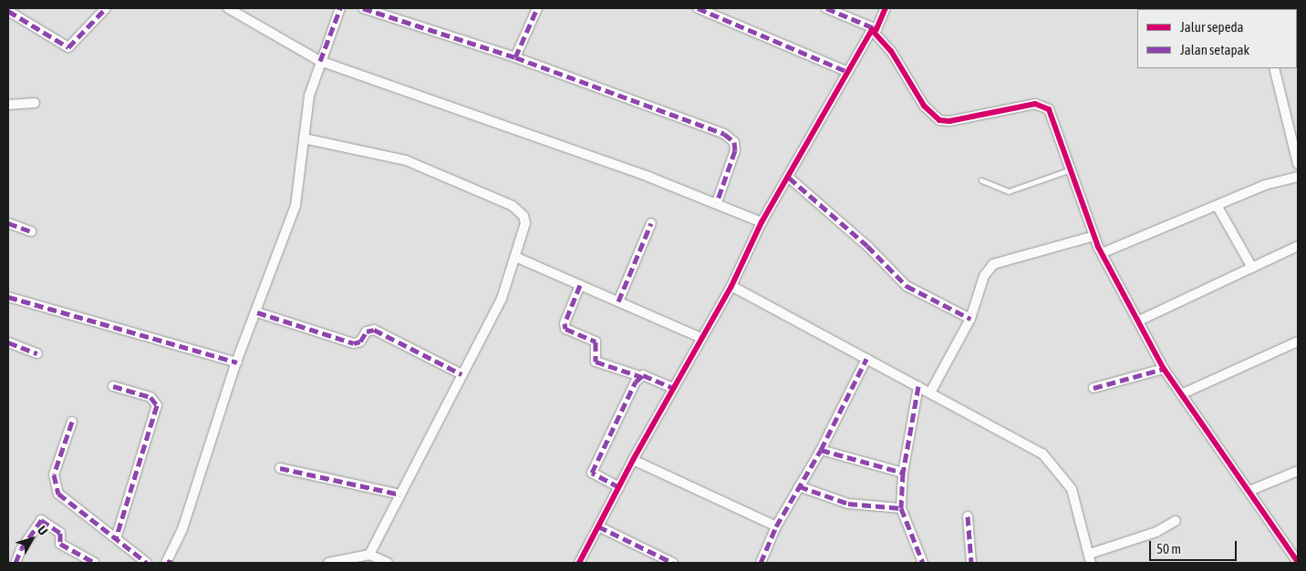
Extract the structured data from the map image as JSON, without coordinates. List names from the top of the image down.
{
  "legend": ["Jalur sepeda", "Jalan setapak"],
  "scale_bar": "50 m",
  "north": "top right"
}
